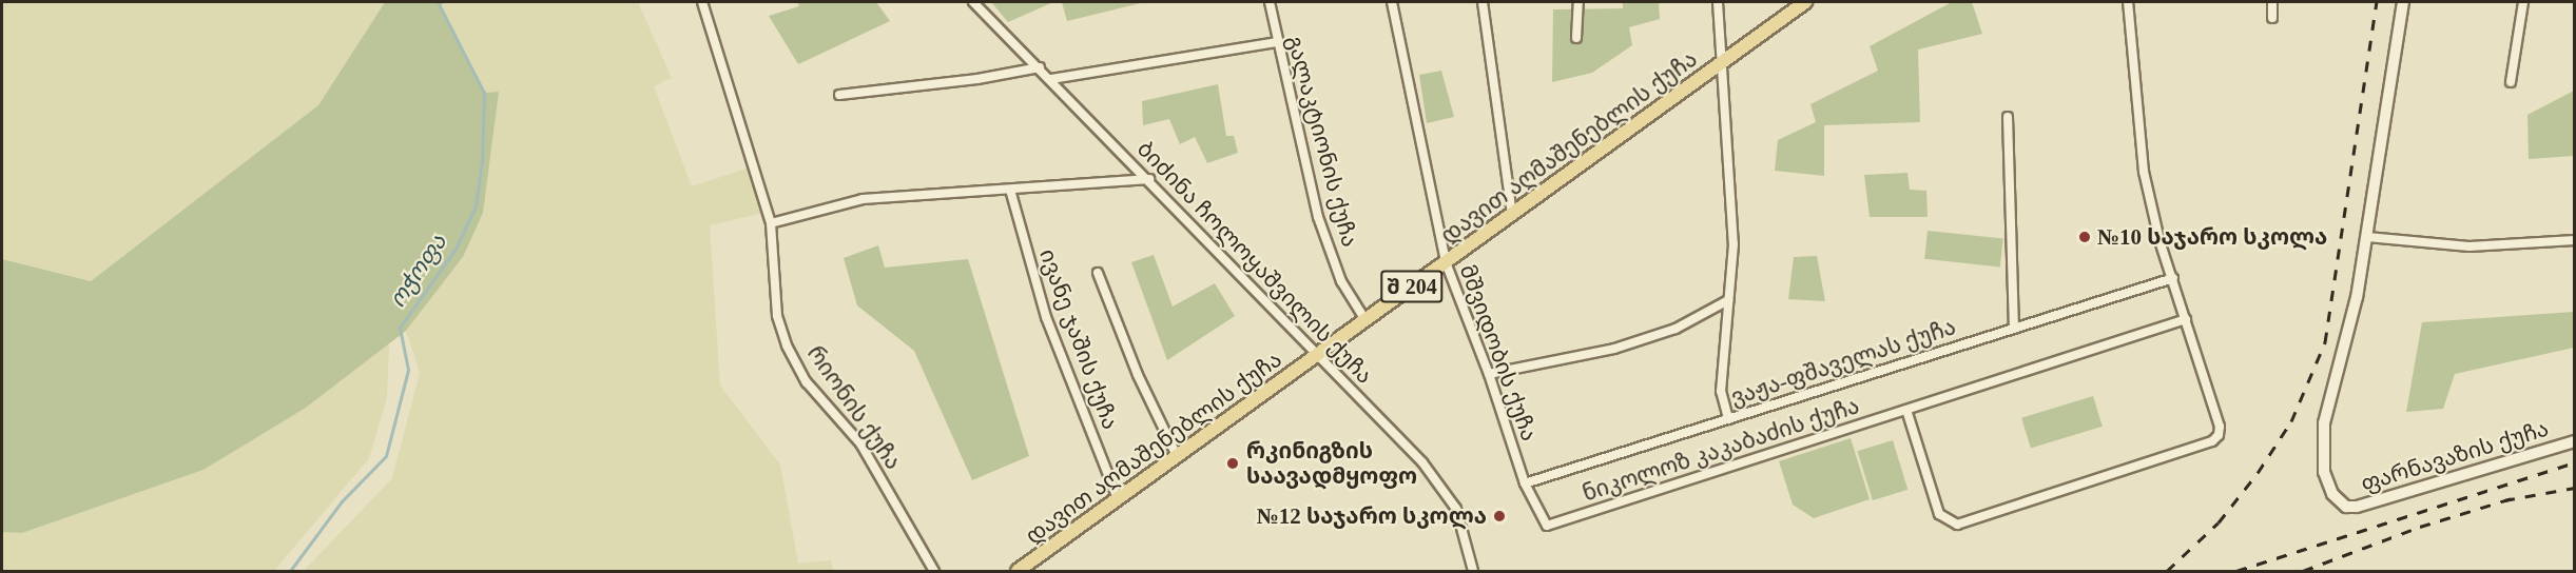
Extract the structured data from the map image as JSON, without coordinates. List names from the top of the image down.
{
  "streets": {
    "main road": ["დავით აღმაშენებლის ქუჩა", "შ 204"],
    "street": [
      "გალაკტიონის ქუჩა",
      "ბიძინა ჩოლოყაშვილის ქუჩა",
      "ივანე ჯაშის ქუჩა",
      "მშვიდობის ქუჩა",
      "ვაჟა-ფშაველას ქუჩა",
      "რიონის ქუჩა",
      "ნიკოლოზ კაკაბაძის ქუჩა",
      "ფარნავაზის ქუჩა"
    ]
  },
  "crossings": [
    ["გალაკტიონის ქუჩა", "დავით აღმაშენებლის ქუჩა"],
    ["დავით აღმაშენებლის ქუჩა", "ბიძინა ჩოლოყაშვილის ქუჩა"],
    ["დავით აღმაშენებლის ქუჩა", "ივანე ჯაშის ქუჩა"],
    ["დავით აღმაშენებლის ქუჩა", "მშვიდობის ქუჩა"],
    ["მშვიდობის ქუჩა", "ვაჟა-ფშაველას ქუჩა"],
    ["მშვიდობის ქუჩა", "ნიკოლოზ კაკაბაძის ქუჩა"]
  ],
  "water": ["ოჭოფა"],
  "places": ["№10 საჯარო სკოლა", "რკინიგზის საავადმყოფო", "№12 საჯარო სკოლა"]
}
